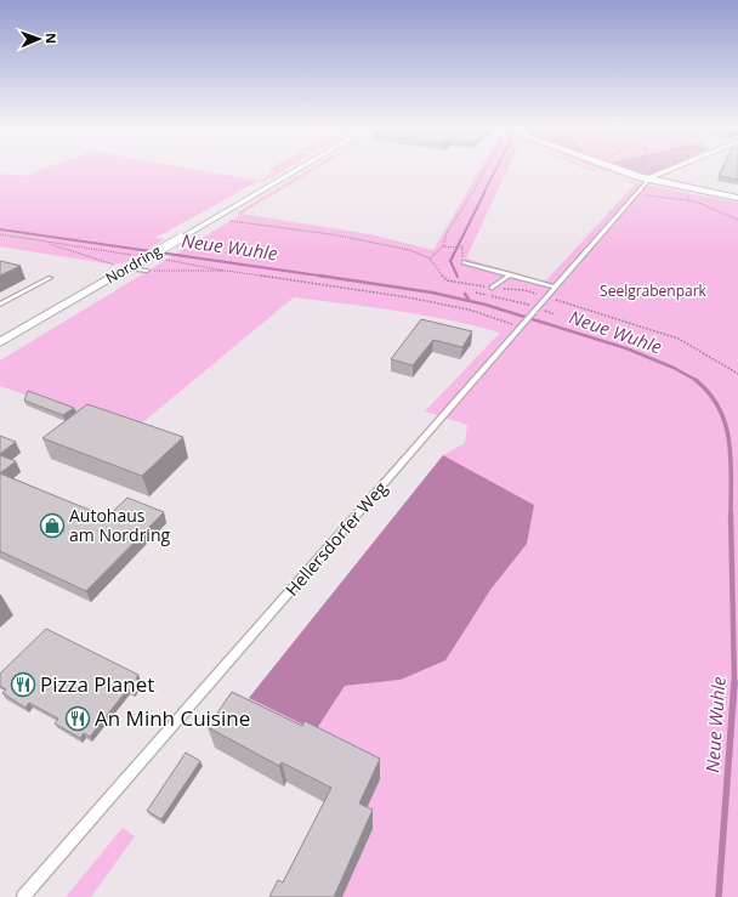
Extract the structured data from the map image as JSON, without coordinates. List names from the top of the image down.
{
  "streets": {
    "street": ["Nordring"],
    "lane": ["Hellersdorfer Weg"]
  },
  "water": ["Neue Wuhle"],
  "parks": ["Seelgrabenpark"],
  "places": {
    "shop": ["Autohaus am Nordring"],
    "restaurant": ["Pizza Planet", "An Minh Cuisine"]
  },
  "north": "right"
}
